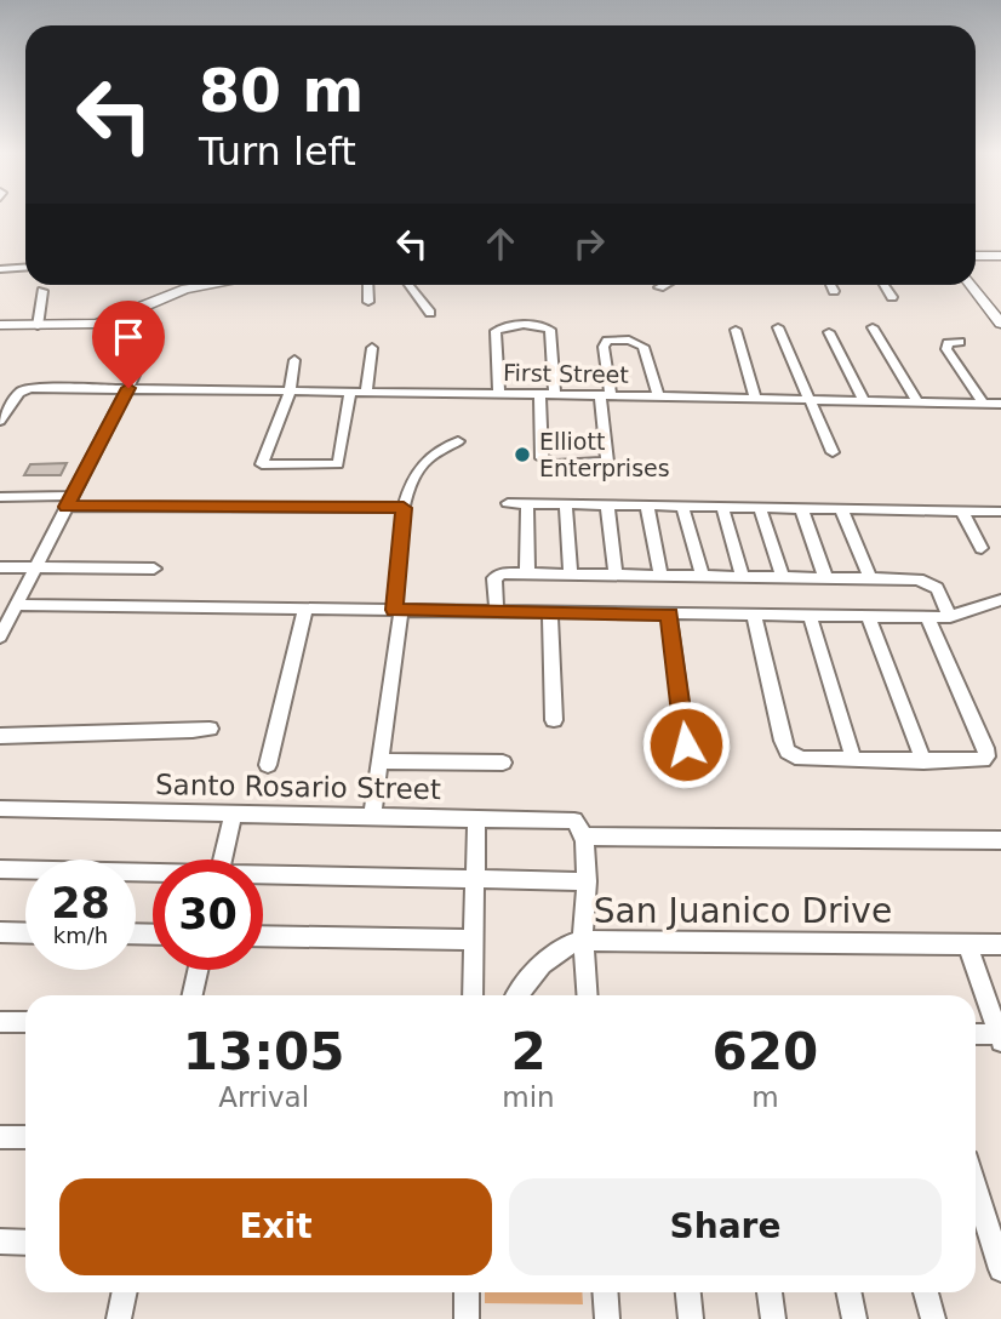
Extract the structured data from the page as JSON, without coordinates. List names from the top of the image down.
{
  "streets": {
    "street": ["First Street", "Santo Rosario Street", "San Juanico Drive"]
  },
  "places": ["Elliott Enterprises"],
  "page": {
    "turn": ["80 m", "Turn left"],
    "speed": "28 km/h",
    "limit": "30",
    "eta": [
      "13:05",
      "Arrival",
      "2",
      "min",
      "620",
      "m"
    ],
    "buttons": ["Exit", "Share"]
  }
}
